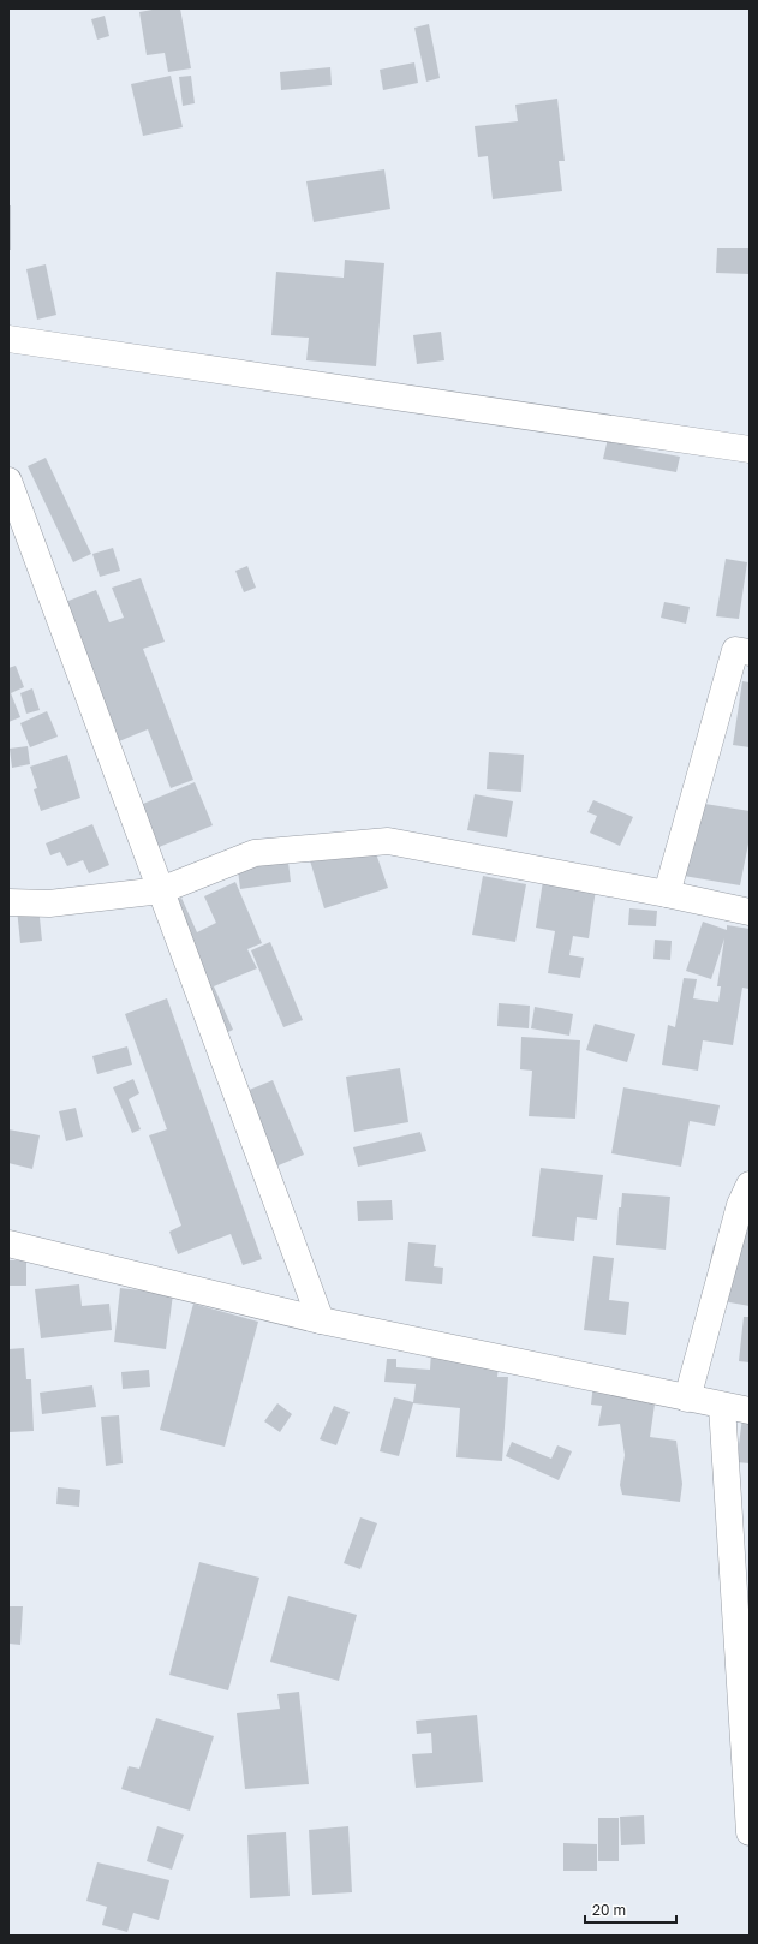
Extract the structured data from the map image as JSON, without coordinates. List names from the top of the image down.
{
  "scale_bar": "20 m"
}
